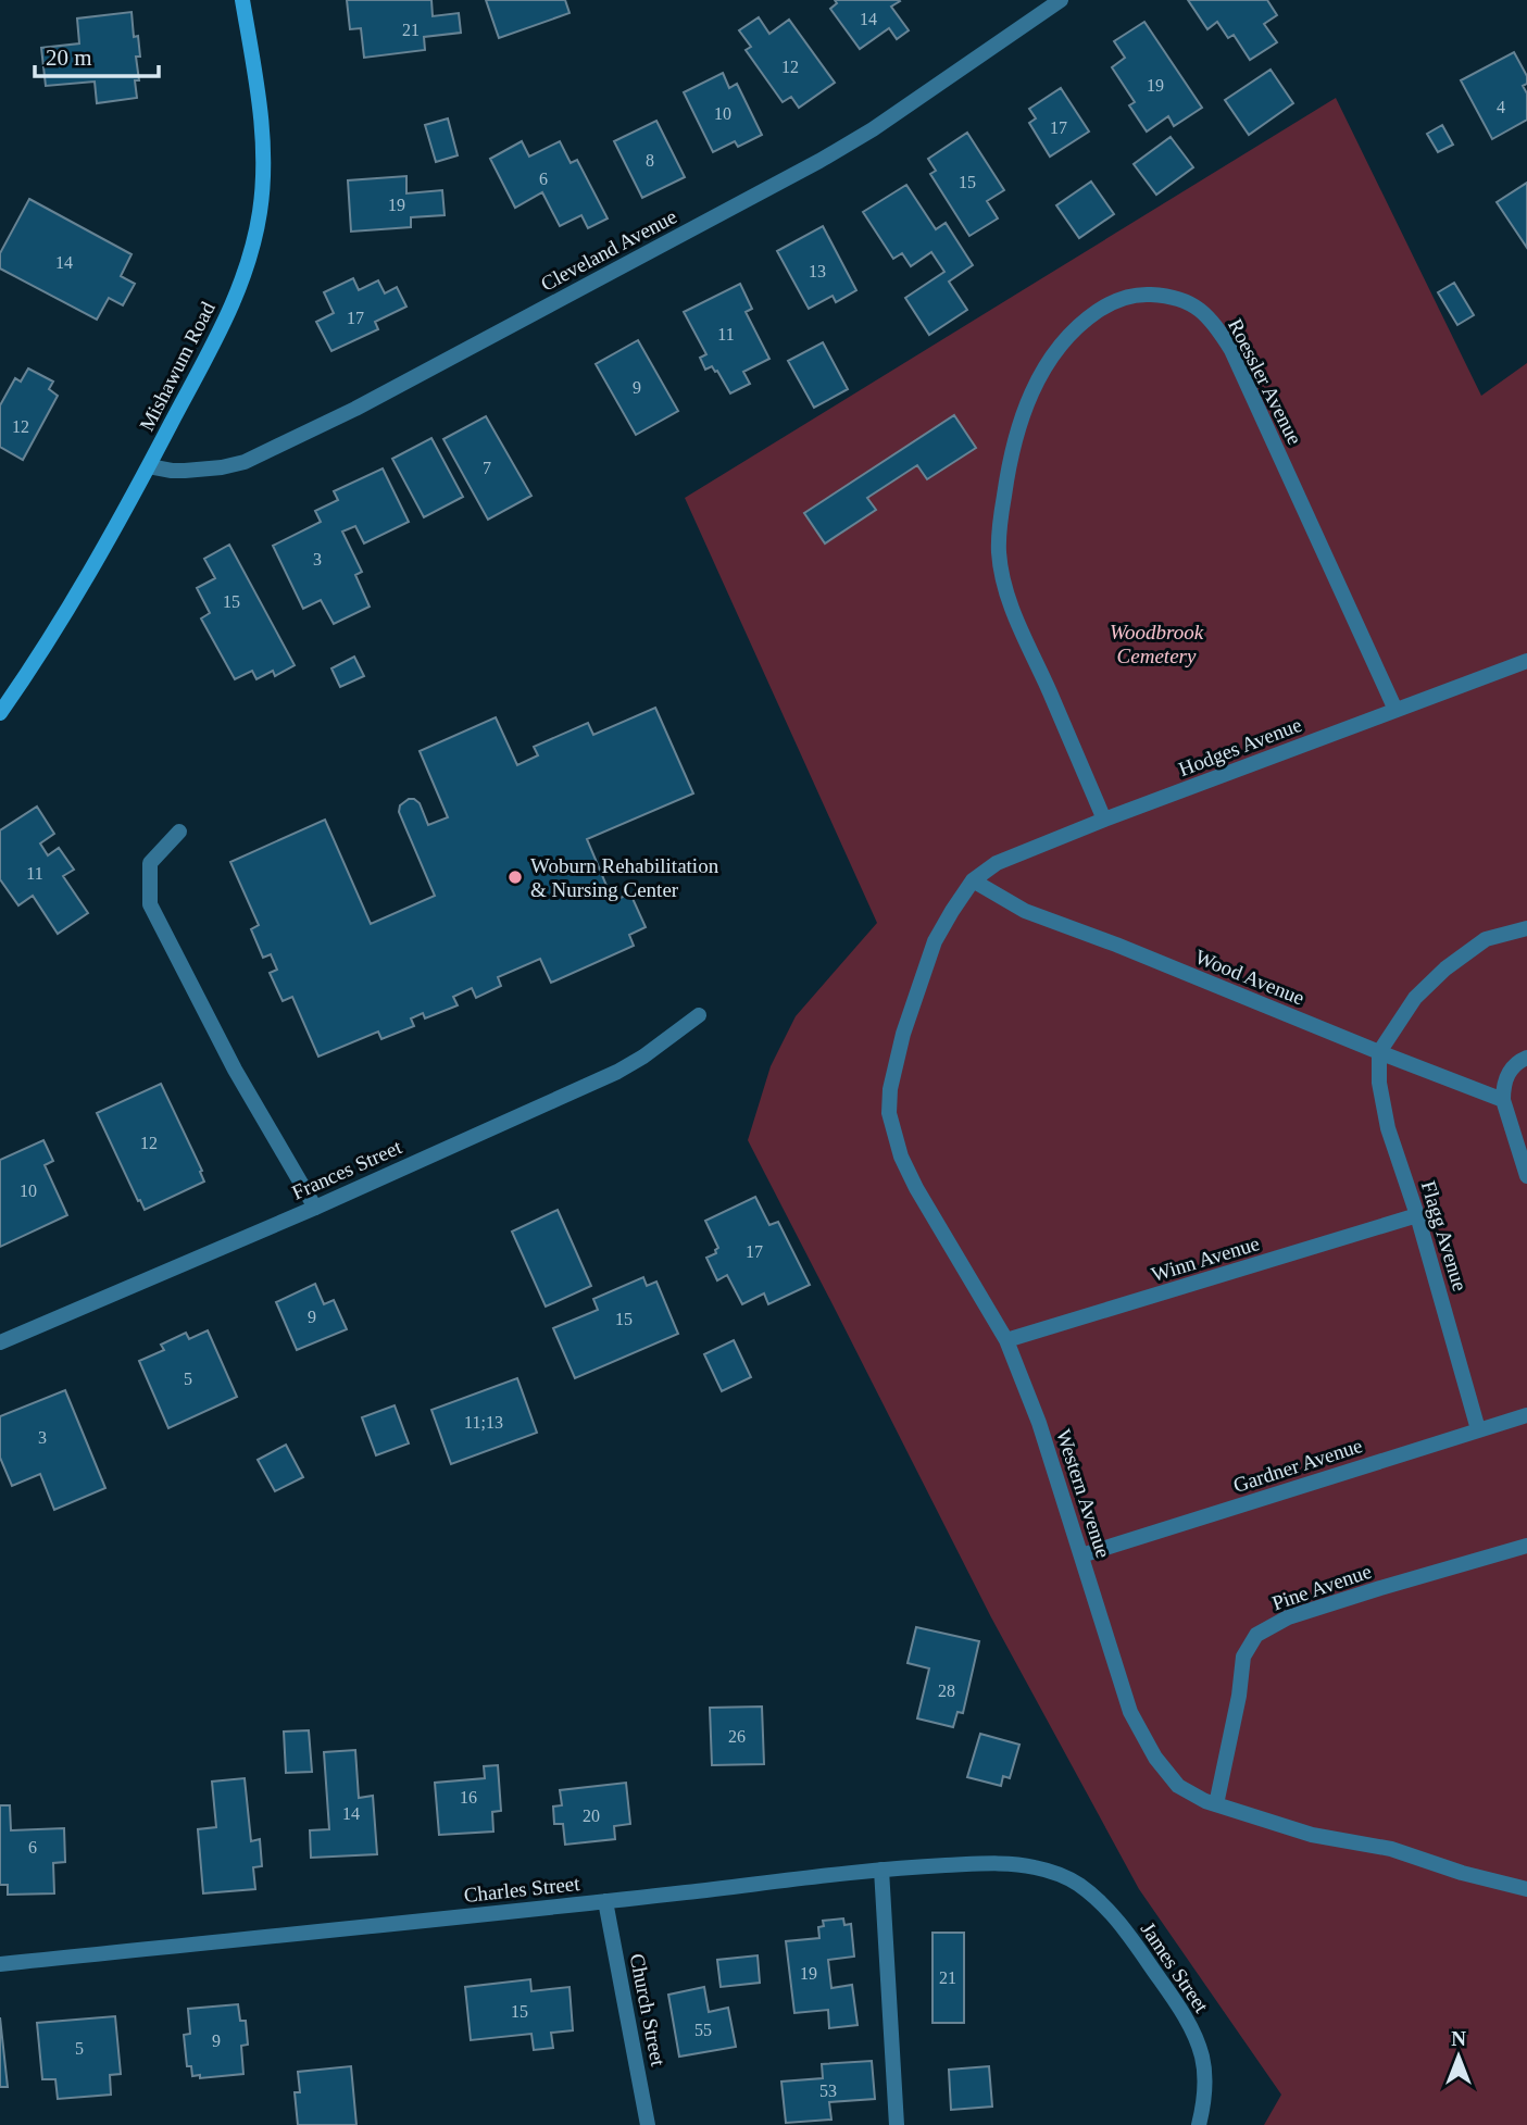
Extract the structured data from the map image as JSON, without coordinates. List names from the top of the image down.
{
  "streets": {
    "main road": ["Mishawum Road"],
    "street": [
      "Cleveland Avenue",
      "Roessler Avenue",
      "Hodges Avenue",
      "Wood Avenue",
      "Frances Street",
      "Flagg Avenue",
      "Winn Avenue",
      "Gardner Avenue",
      "Western Avenue",
      "Pine Avenue",
      "Charles Street",
      "James Street",
      "Church Street"
    ]
  },
  "crossings": [
    ["Cleveland Avenue", "Mishawum Road"],
    ["Roessler Avenue", "Hodges Avenue"],
    ["Hodges Avenue", "Wood Avenue"],
    ["Hodges Avenue", "Western Avenue"],
    ["Wood Avenue", "Flagg Avenue"],
    ["Wood Avenue", "Western Avenue"],
    ["Flagg Avenue", "Winn Avenue"],
    ["Flagg Avenue", "Gardner Avenue"],
    ["Winn Avenue", "Western Avenue"],
    ["Gardner Avenue", "Western Avenue"],
    ["Western Avenue", "Pine Avenue"],
    ["Charles Street", "James Street"],
    ["Charles Street", "Church Street"]
  ],
  "parks": ["Woodbrook Cemetery"],
  "places": ["Woburn Rehabilitation & Nursing Center"],
  "house_numbers": [
    "14",
    "21",
    "12",
    "19",
    "4",
    "10",
    "17",
    "8",
    "6",
    "15",
    "19",
    "14",
    "13",
    "17",
    "11",
    "9",
    "12",
    "7",
    "3",
    "15",
    "11",
    "12",
    "10",
    "17",
    "9",
    "15",
    "5",
    "11;13",
    "3",
    "28",
    "26",
    "16",
    "14",
    "20",
    "6",
    "19",
    "21",
    "15",
    "55",
    "9",
    "5",
    "53"
  ],
  "scale_bar": "20 m",
  "north": "top"
}
